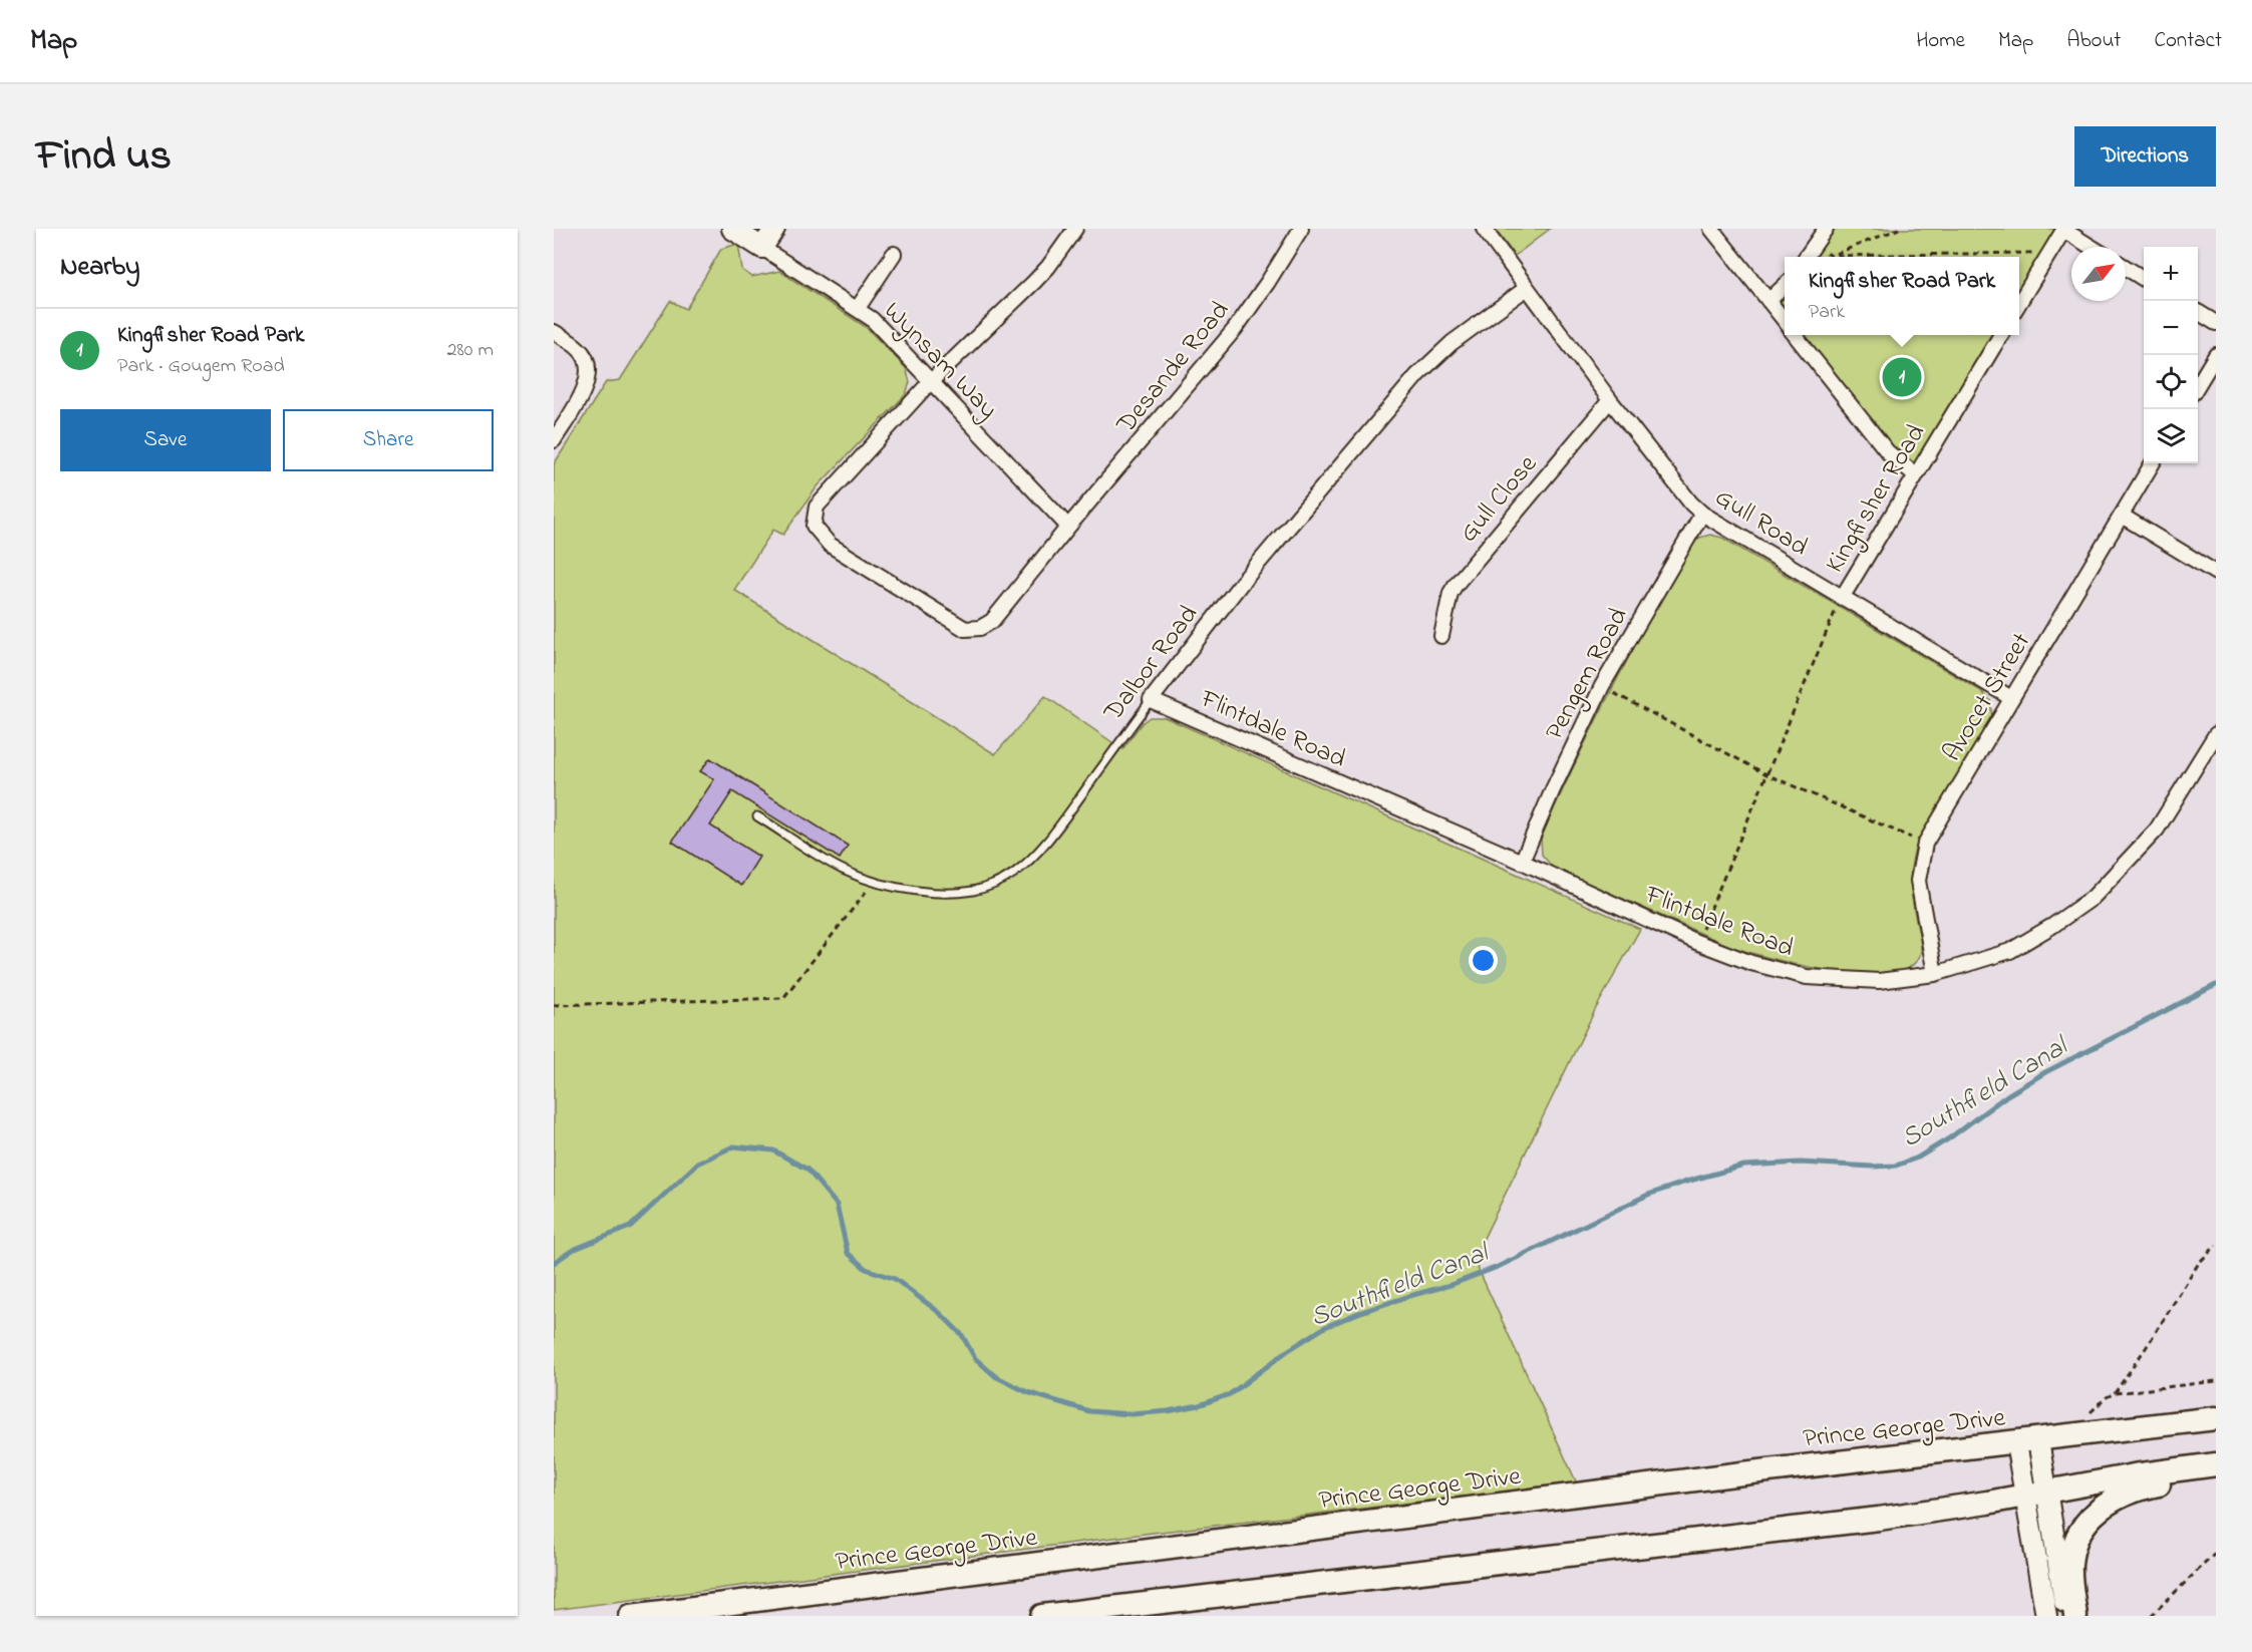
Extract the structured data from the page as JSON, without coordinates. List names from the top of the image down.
{
  "streets": {
    "main road": ["Prince George Drive"],
    "street": [
      "Wynsam Way",
      "Desande Road",
      "Gull Close",
      "Kingfisher Road",
      "Gull Road",
      "Dalbor Road",
      "Pengem Road",
      "Avocet Street",
      "Flintdale Road"
    ]
  },
  "crossings": [
    ["Wynsam Way", "Desande Road"],
    ["Gull Close", "Gull Road"],
    ["Kingfisher Road", "Gull Road"],
    ["Gull Road", "Dalbor Road"],
    ["Gull Road", "Pengem Road"],
    ["Gull Road", "Avocet Street"],
    ["Dalbor Road", "Flintdale Road"],
    ["Pengem Road", "Flintdale Road"],
    ["Avocet Street", "Flintdale Road"]
  ],
  "water": ["Southfield Canal"],
  "north": "top right",
  "page": {
    "header": "Map",
    "nav": [
      "Home",
      "Map",
      "About",
      "Contact"
    ],
    "title": "Find us",
    "buttons": [
      "Directions",
      ["Save", "Share"]
    ],
    "heading": "Nearby",
    "map_buttons": ["+", "−"],
    "popup": ["Kingfisher Road Park", "Park"],
    "list": [
      {
        "mark": "1",
        "name": "Kingfisher Road Park",
        "note": "Park · Gougem Road",
        "value": "280 m"
      }
    ],
    "pins": "1"
  }
}
